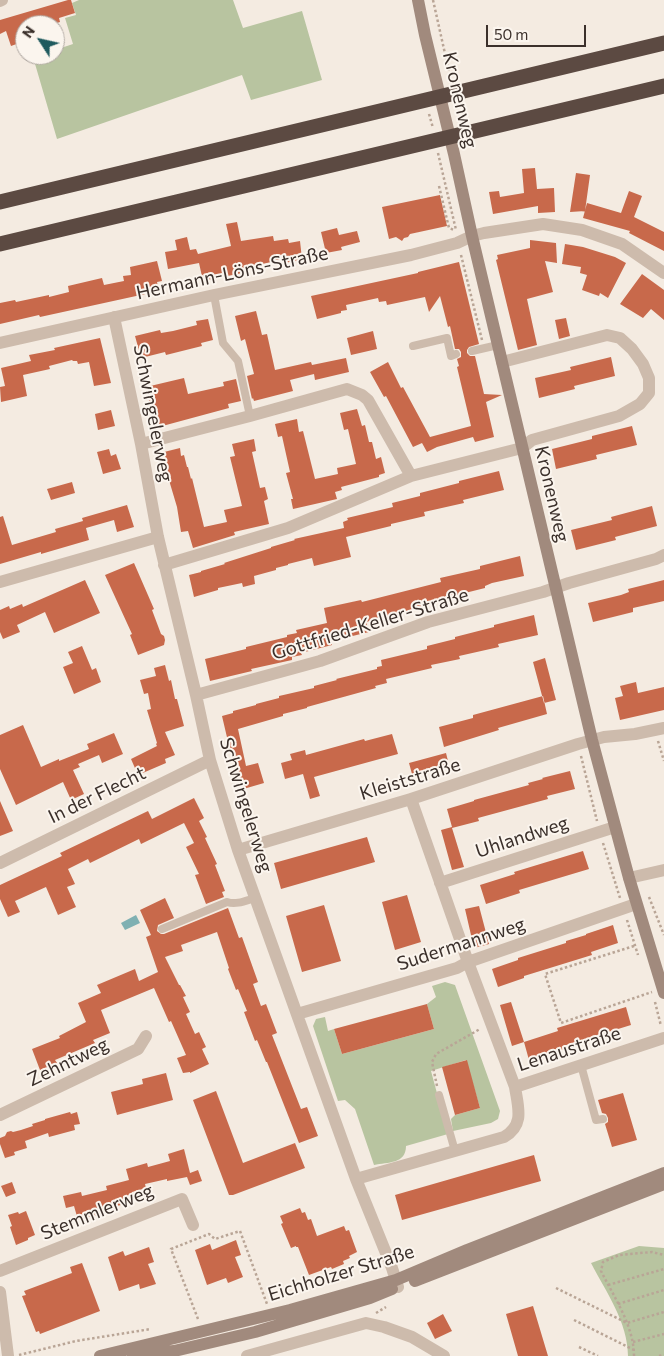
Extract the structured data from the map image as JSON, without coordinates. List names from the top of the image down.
{
  "streets": {
    "street": [
      "Kronenweg",
      "Hermann-Löns-Straße",
      "Schwingelerweg",
      "Gottfried-Keller-Straße",
      "Kleiststraße",
      "In der Flecht",
      "Uhlandweg",
      "Sudermannweg",
      "Lenaustraße",
      "Zehntweg",
      "Stemmlerweg",
      "Eichholzer Straße"
    ]
  },
  "crossings": [
    ["Kronenweg", "Hermann-Löns-Straße"],
    ["Kronenweg", "Gottfried-Keller-Straße"],
    ["Kronenweg", "Kleiststraße"],
    ["Kronenweg", "Uhlandweg"],
    ["Kronenweg", "Sudermannweg"],
    ["Hermann-Löns-Straße", "Schwingelerweg"],
    ["Schwingelerweg", "Gottfried-Keller-Straße"],
    ["Schwingelerweg", "Kleiststraße"],
    ["Schwingelerweg", "In der Flecht"],
    ["Schwingelerweg", "Sudermannweg"],
    ["Schwingelerweg", "Lenaustraße"],
    ["Schwingelerweg", "Eichholzer Straße"]
  ],
  "scale_bar": "50 m",
  "north": "top left"
}
